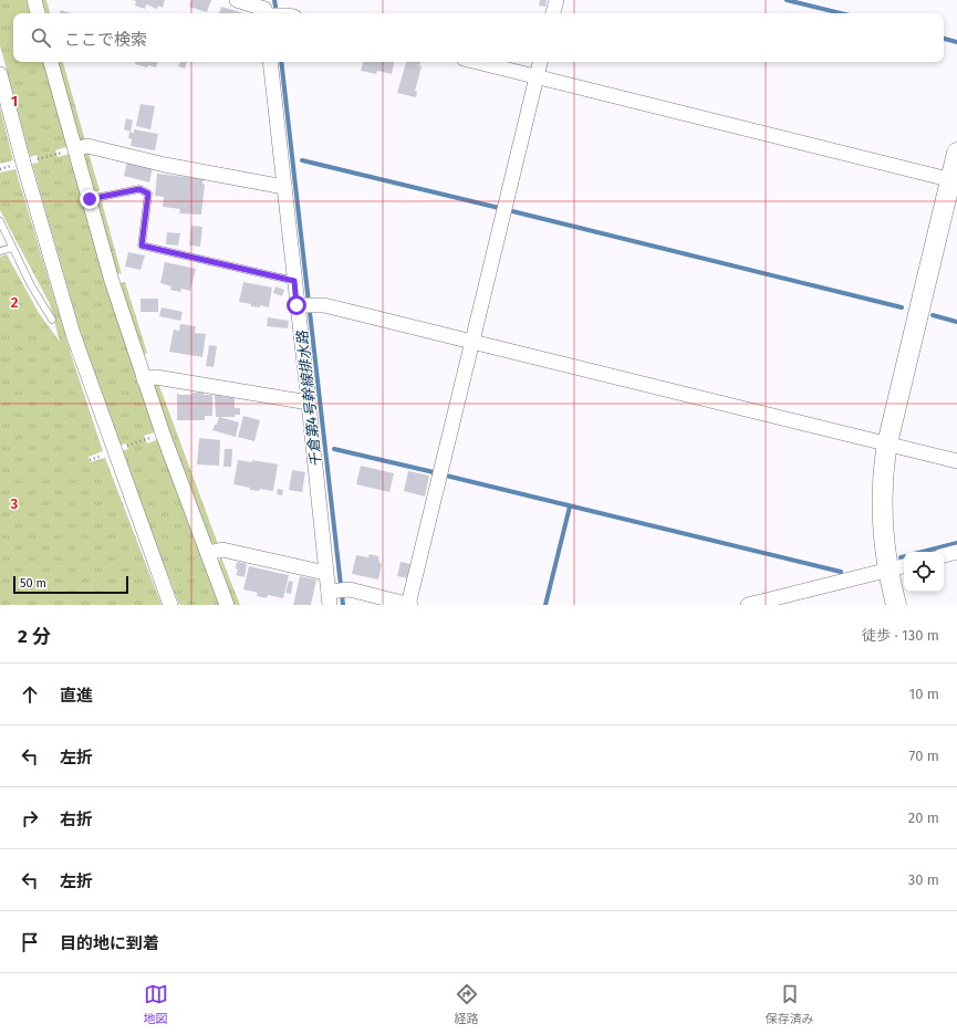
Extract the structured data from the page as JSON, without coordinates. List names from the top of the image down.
{
  "water": ["千倉第4号幹線排水路"],
  "scale_bar": "50 m",
  "page": {
    "search": "ここで検索",
    "scale": "50 m",
    "heading": ["2 分", "徒歩 · 130 m"],
    "list": [
      ["直進", "10 m"],
      ["左折", "70 m"],
      ["右折", "20 m"],
      ["左折", "30 m"],
      "目的地に到着"
    ],
    "nav": ["地図", "経路", "保存済み"]
  },
  "grid": {
    "rows": ["1", "2", "3"]
  }
}
